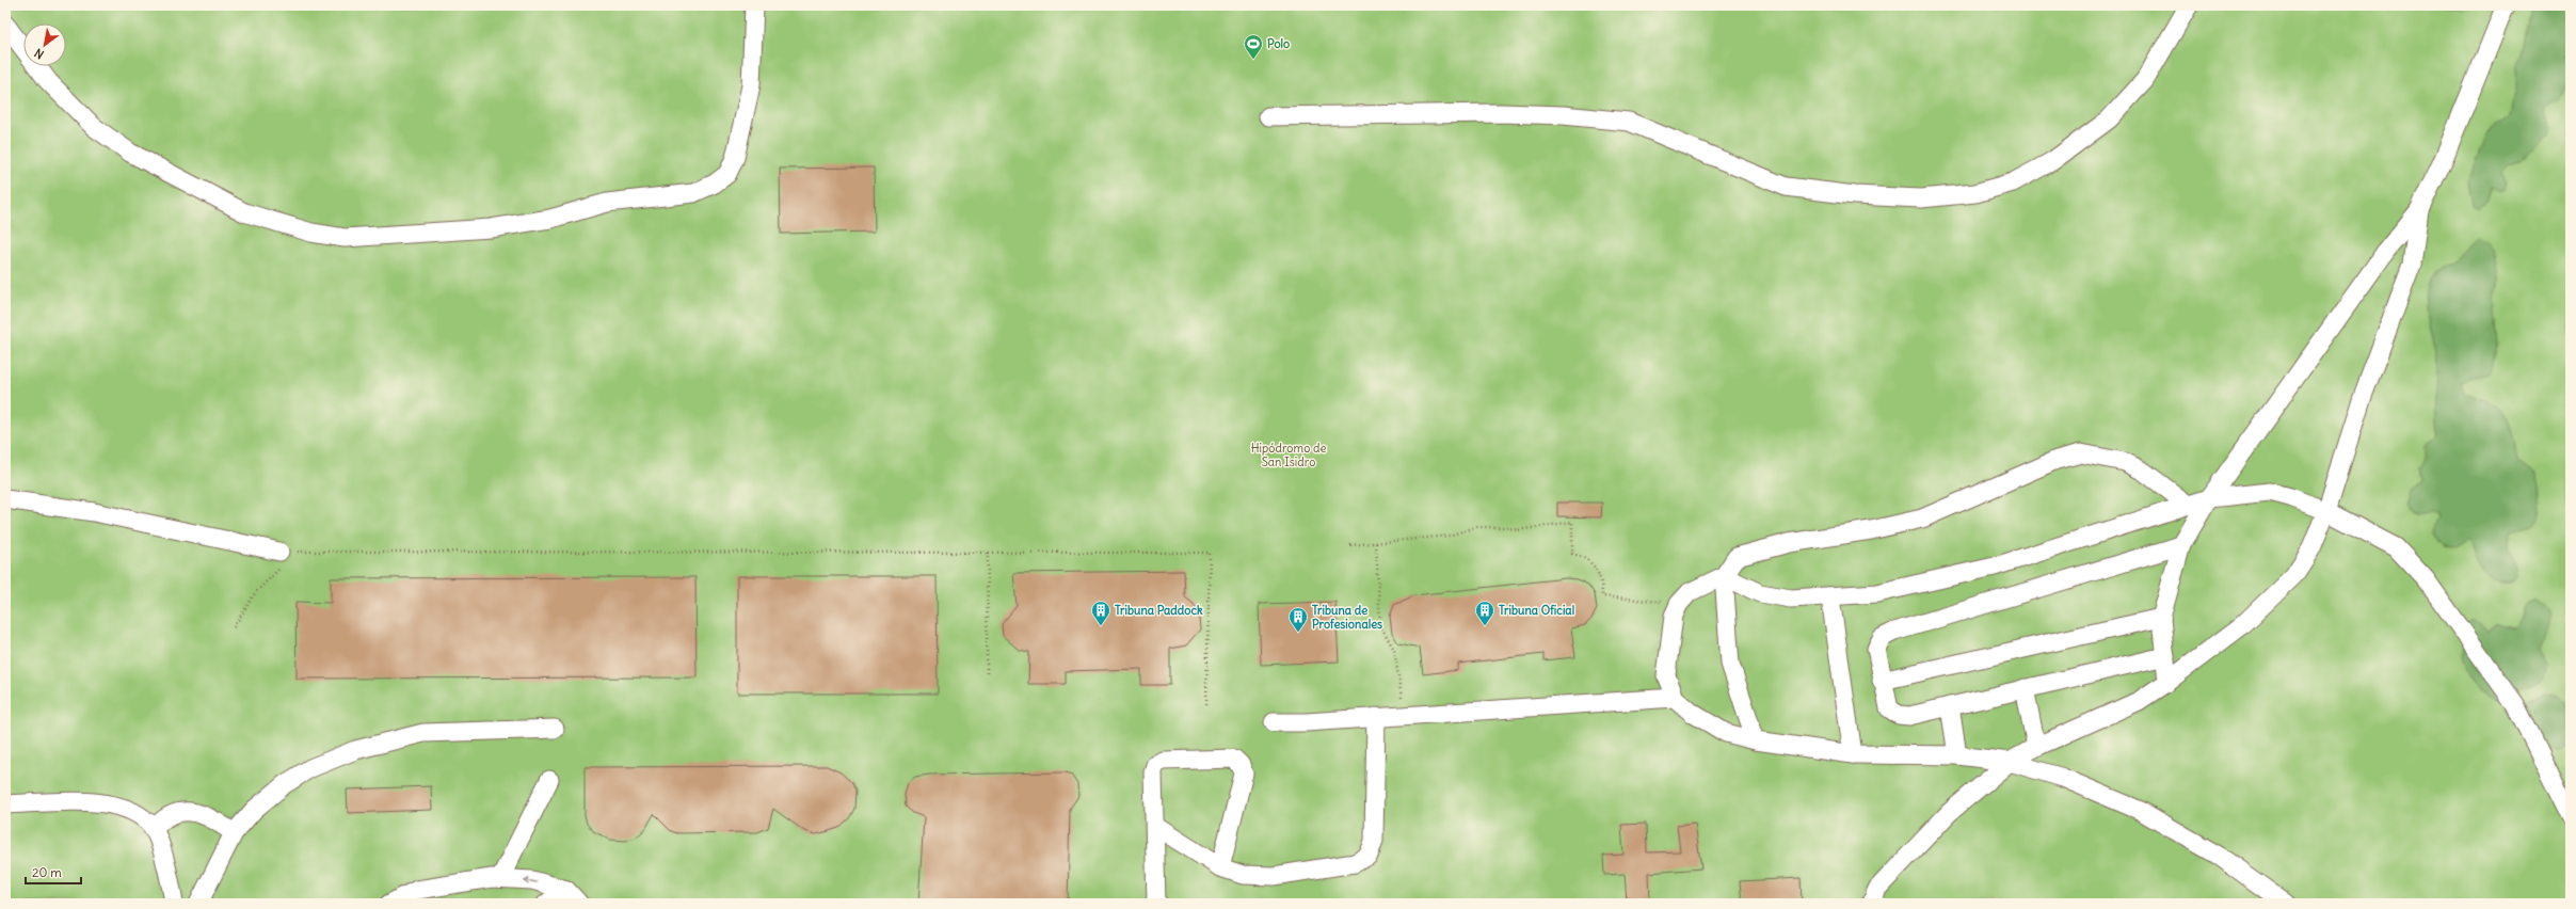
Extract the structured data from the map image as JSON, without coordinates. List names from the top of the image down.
{
  "parks": ["Hipódromo de San Isidro"],
  "places": {
    "sports": ["Polo"],
    "building": ["Tribuna Paddock", "Tribuna Oficial", "Tribuna de Profesionales"]
  },
  "scale_bar": "20 m",
  "north": "bottom left"
}
